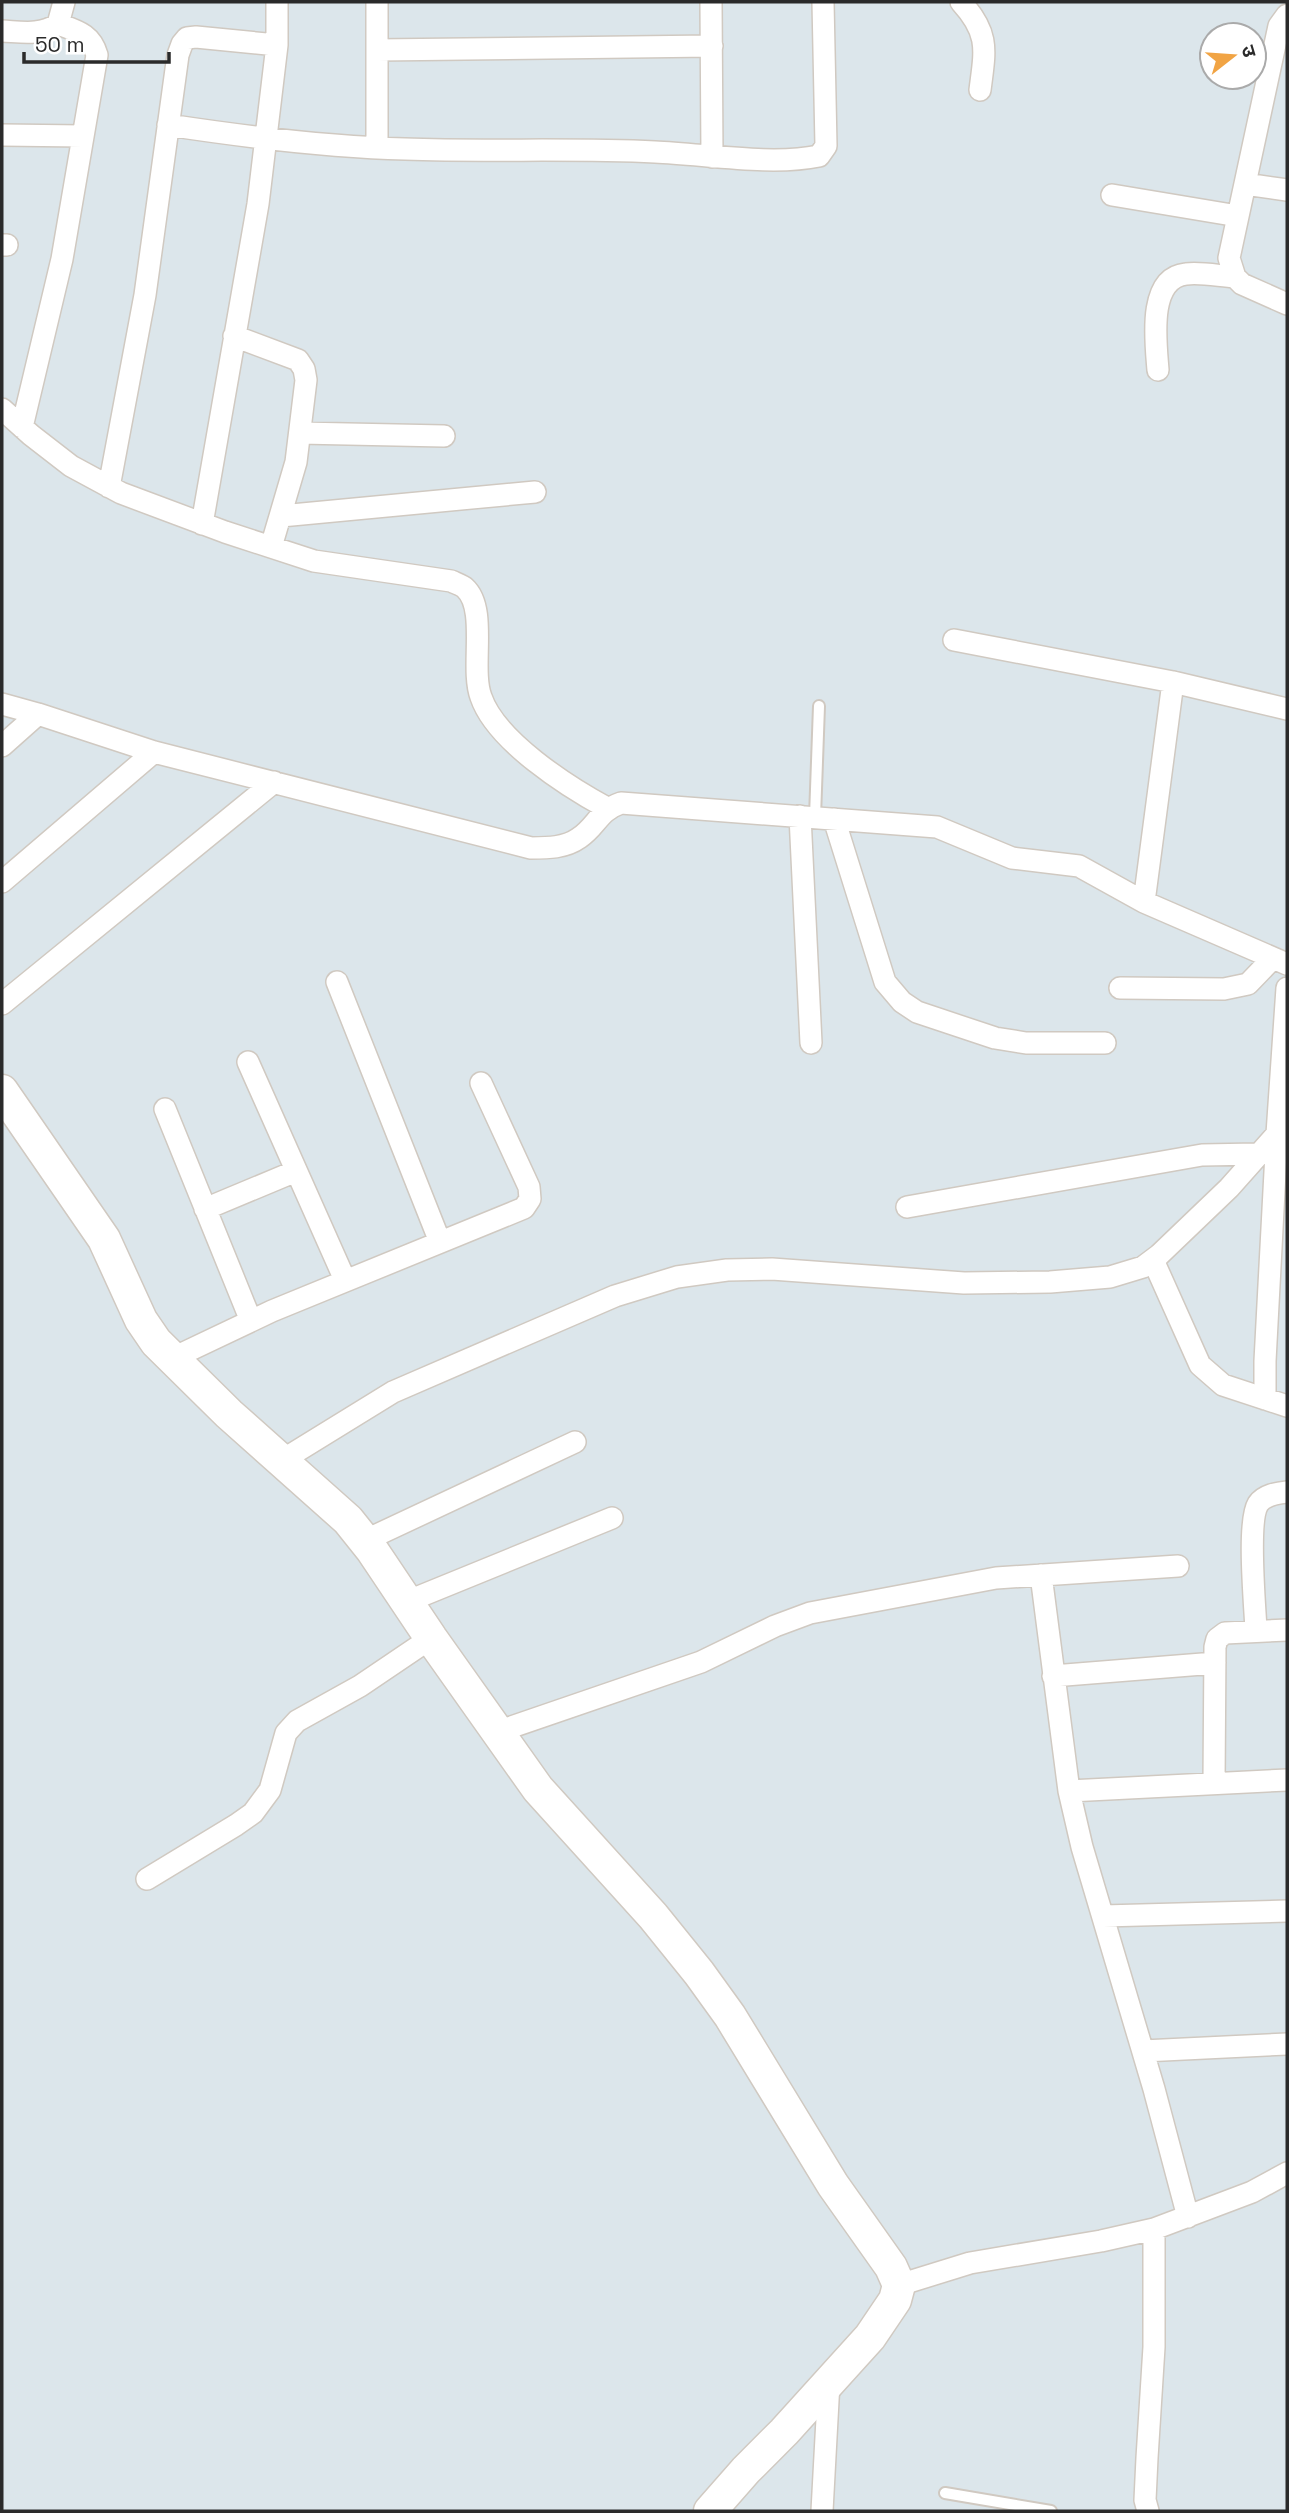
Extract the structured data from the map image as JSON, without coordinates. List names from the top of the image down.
{
  "scale_bar": "50 m",
  "north": "right"
}
